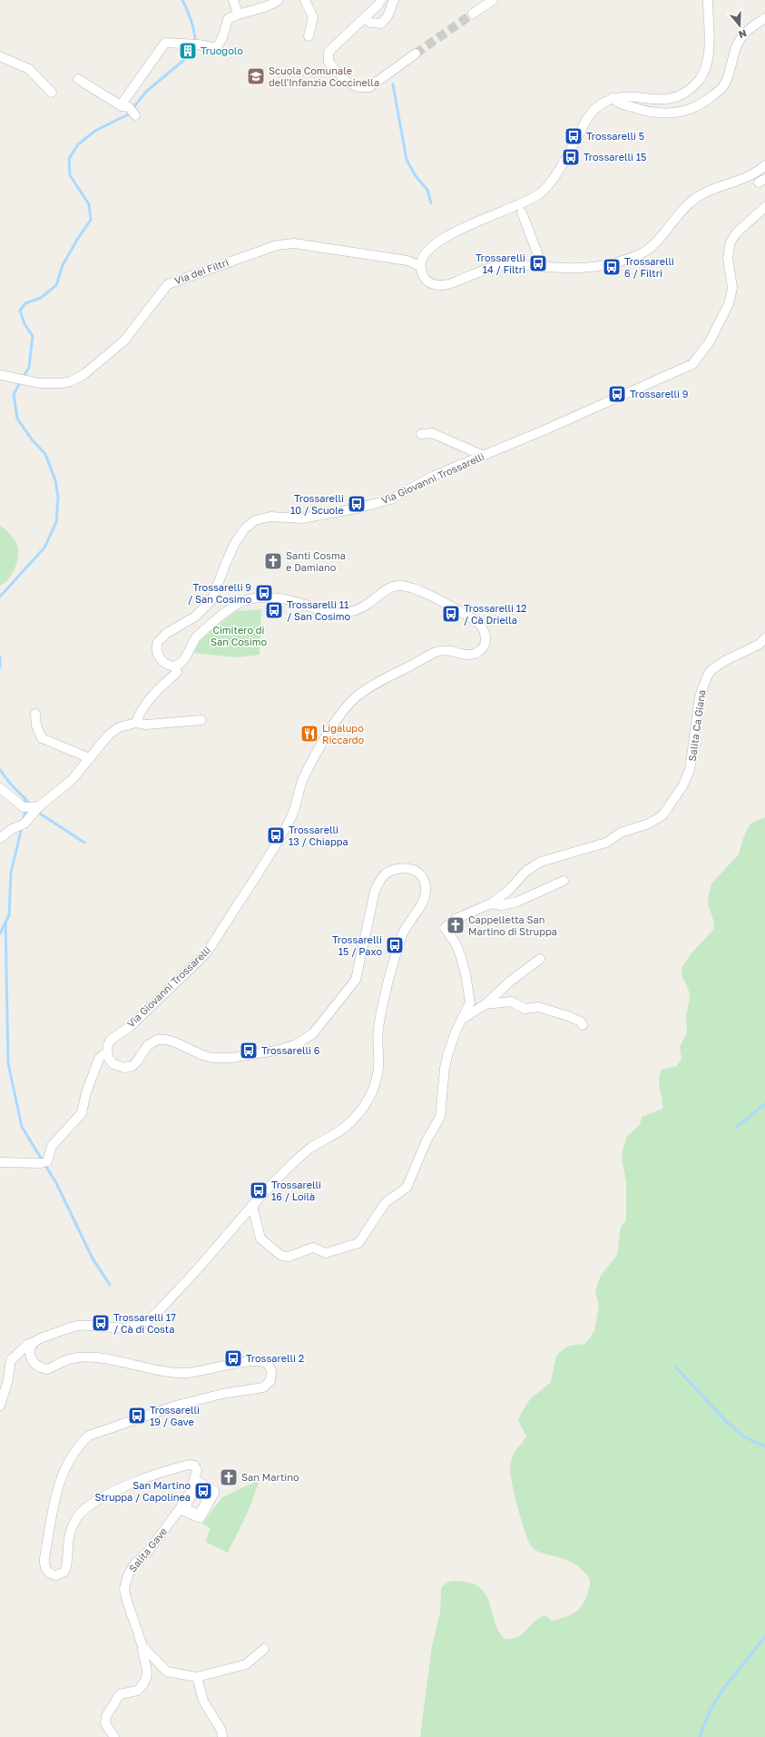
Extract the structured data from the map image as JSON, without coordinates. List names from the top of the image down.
{
  "streets": {
    "street": [
      "Via dei Filtri",
      "Via Giovanni Trossarelli",
      "Salita Ca Giana",
      "Salita Gave"
    ]
  },
  "parks": ["Cimitero di San Cosimo"],
  "places": {
    "building": ["Truogolo"],
    "school or university": ["Scuola Comunale dell'Infanzia Coccinella"],
    "bus stop": [
      "Trossarelli 5",
      "Trossarelli 15",
      "Trossarelli 14 / Filtri",
      "Trossarelli 6 / Filtri",
      "Trossarelli 9",
      "Trossarelli 10 / Scuole",
      "Trossarelli 9 / San Cosimo",
      "Trossarelli 11 / San Cosimo",
      "Trossarelli 12 / Cà Driella",
      "Trossarelli 13 / Chiappa",
      "Trossarelli 15 / Paxo",
      "Trossarelli 6",
      "Trossarelli 16 / Loilà",
      "Trossarelli 17 / Cà di Costa",
      "Trossarelli 2",
      "Trossarelli 19 / Gave",
      "San Martino Struppa / Capolinea"
    ],
    "church": ["Santi Cosma e Damiano", "Cappelletta San Martino di Struppa", "San Martino"],
    "restaurant": ["Ligalupo Riccardo"]
  },
  "north": "bottom"
}
